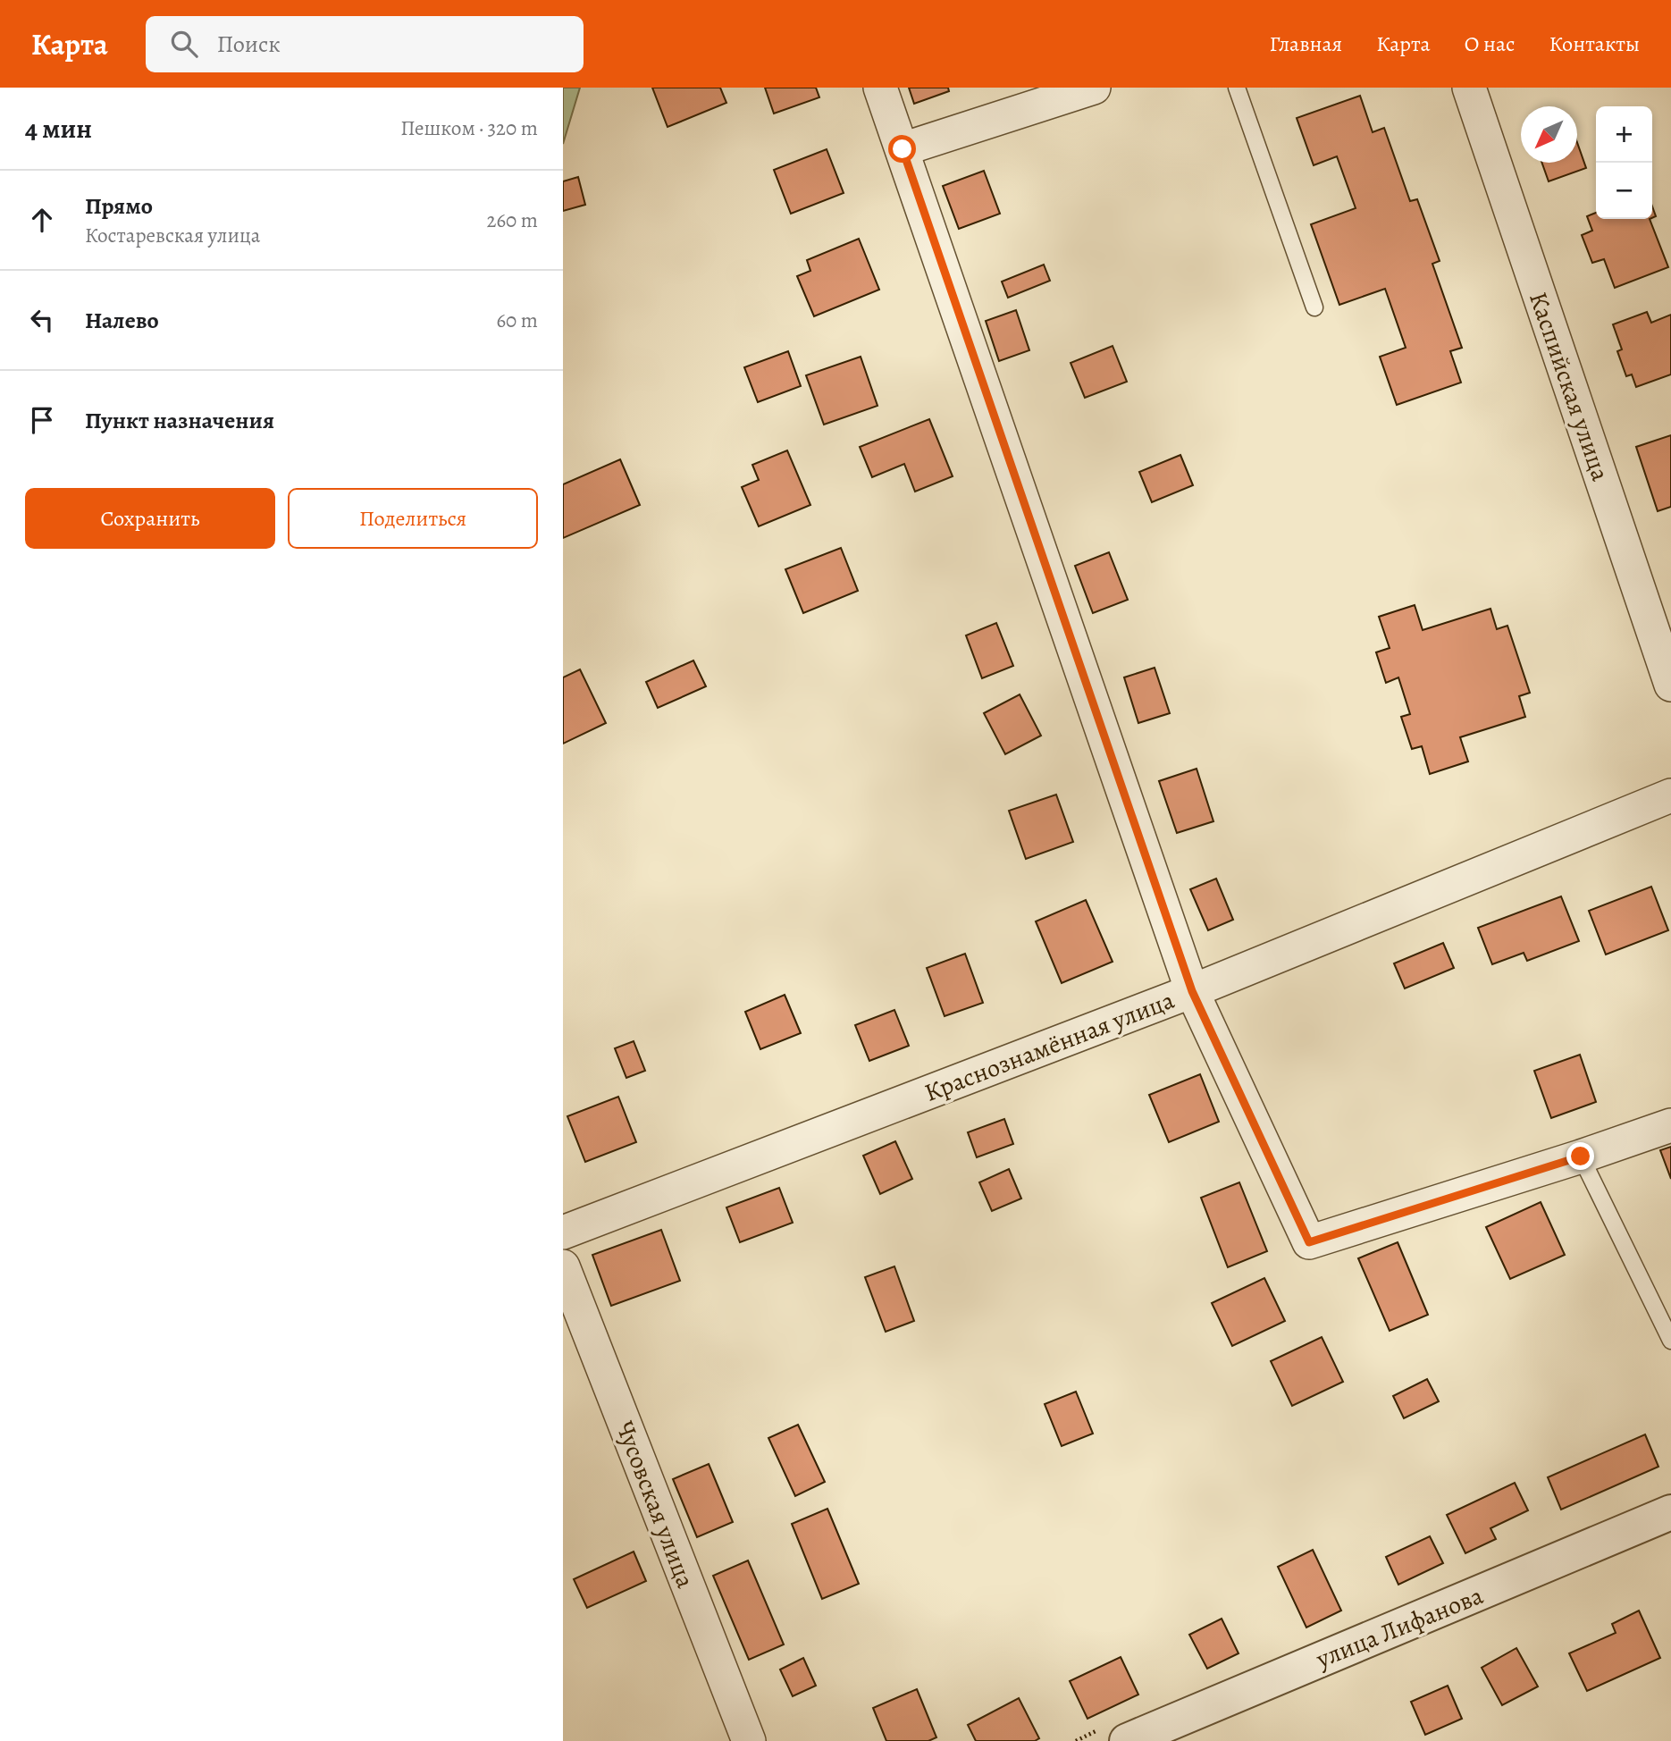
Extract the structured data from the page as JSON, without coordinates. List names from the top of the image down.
{
  "streets": {
    "street": [
      "Каспийская улица",
      "Краснознамённая улица",
      "Чусовская улица",
      "улица Лифанова"
    ]
  },
  "north": "bottom left",
  "page": {
    "header": "Карта",
    "search": "Поиск",
    "nav": [
      "Главная",
      "Карта",
      "О нас",
      "Контакты"
    ],
    "heading": ["4 мин", "Пешком · 320 m"],
    "map_buttons": ["+", "−"],
    "list": [
      ["Прямо", "Костаревская улица", "260 m"],
      ["Налево", "60 m"],
      "Пункт назначения"
    ],
    "buttons": ["Сохранить", "Поделиться"]
  }
}
